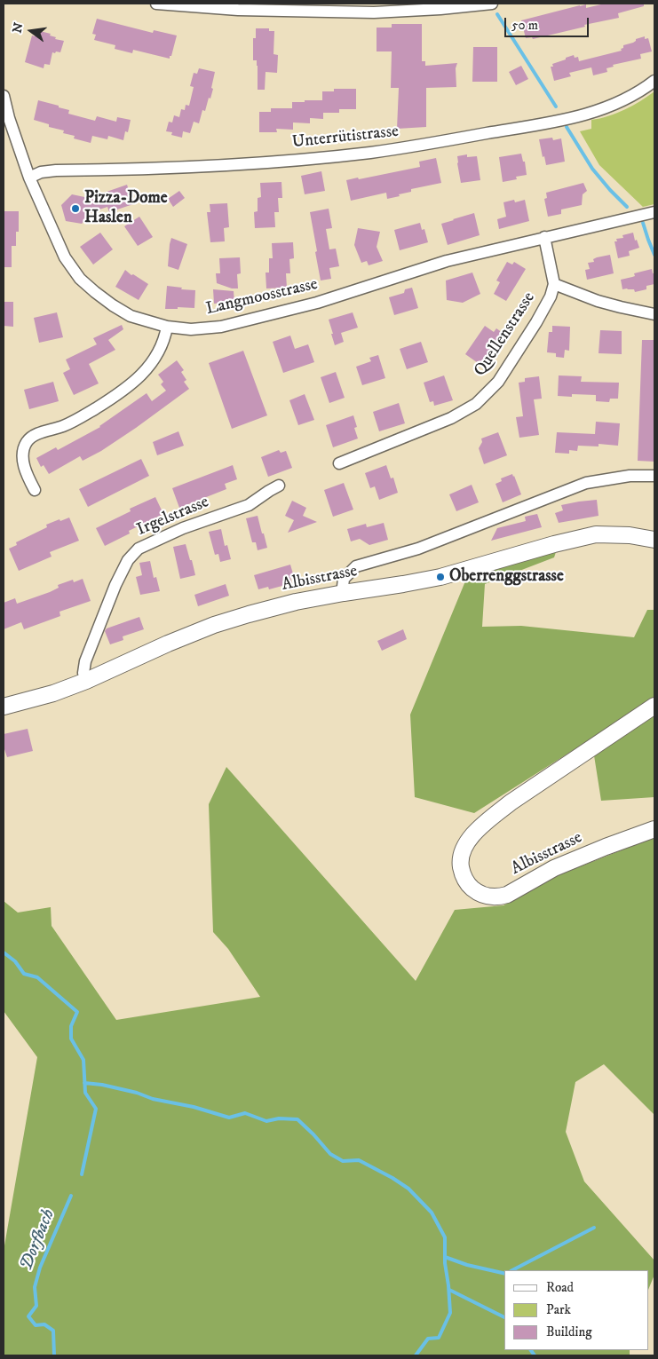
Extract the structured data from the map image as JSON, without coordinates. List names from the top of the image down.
{
  "streets": {
    "main road": ["Albisstrasse"],
    "street": [
      "Unterrütistrasse",
      "Langmoosstrasse",
      "Quellenstrasse",
      "Irgelstrasse"
    ]
  },
  "crossings": [
    ["Unterrütistrasse", "Langmoosstrasse"],
    ["Langmoosstrasse", "Quellenstrasse"],
    ["Irgelstrasse", "Albisstrasse"]
  ],
  "water": ["Dorfbach"],
  "places": ["Pizza-Dome Haslen", "Oberrenggstrasse"],
  "legend": ["Road", "Park", "Building"],
  "scale_bar": "50 m",
  "north": "left"
}
